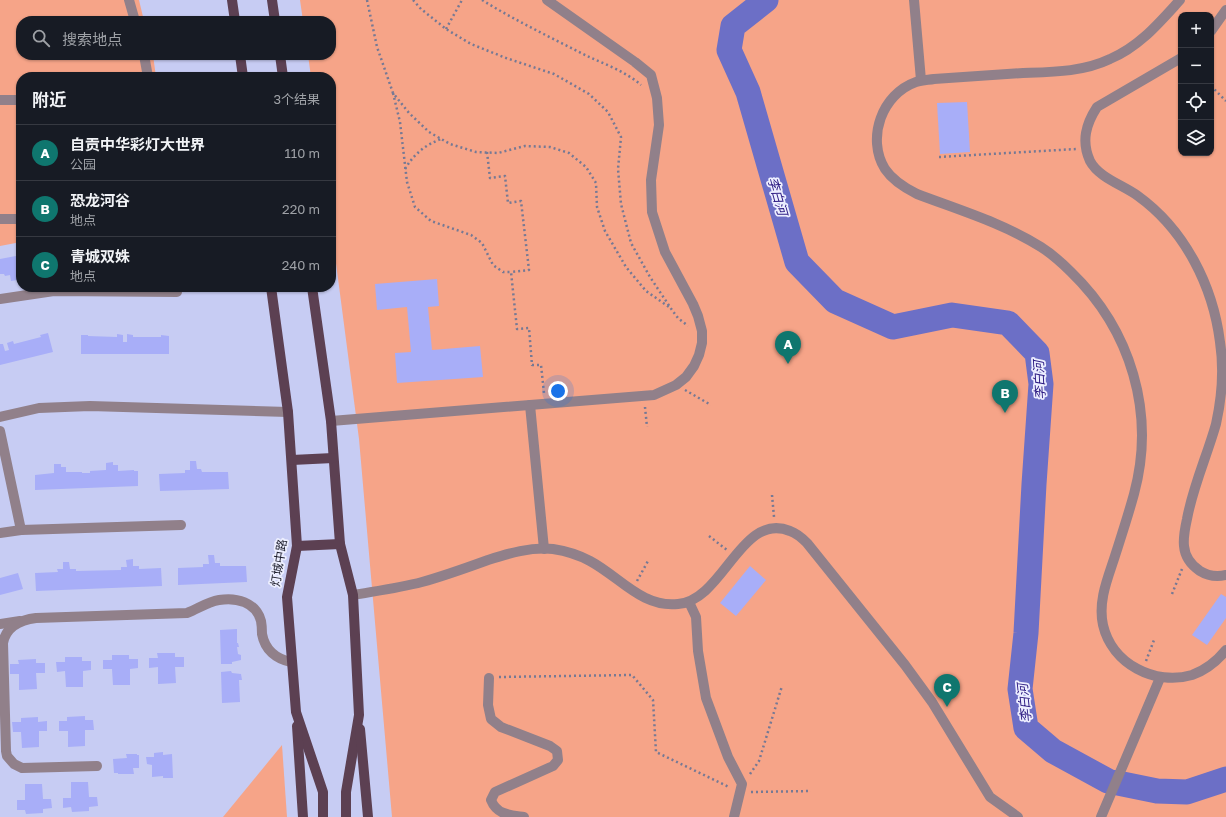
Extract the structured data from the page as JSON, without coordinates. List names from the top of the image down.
{
  "streets": {
    "main road": ["灯城中路"]
  },
  "water": ["李白河"],
  "page": {
    "map_buttons": ["+", "−"],
    "search": "搜索地点",
    "heading": ["附近", "3个结果"],
    "list": [
      {
        "mark": "A",
        "name": "自贡中华彩灯大世界",
        "note": "公园",
        "value": "110 m"
      },
      {
        "mark": "B",
        "name": "恐龙河谷",
        "note": "地点",
        "value": "220 m"
      },
      {
        "mark": "C",
        "name": "青城双姝",
        "note": "地点",
        "value": "240 m"
      }
    ],
    "pins": ["A", "B", "C"]
  }
}
